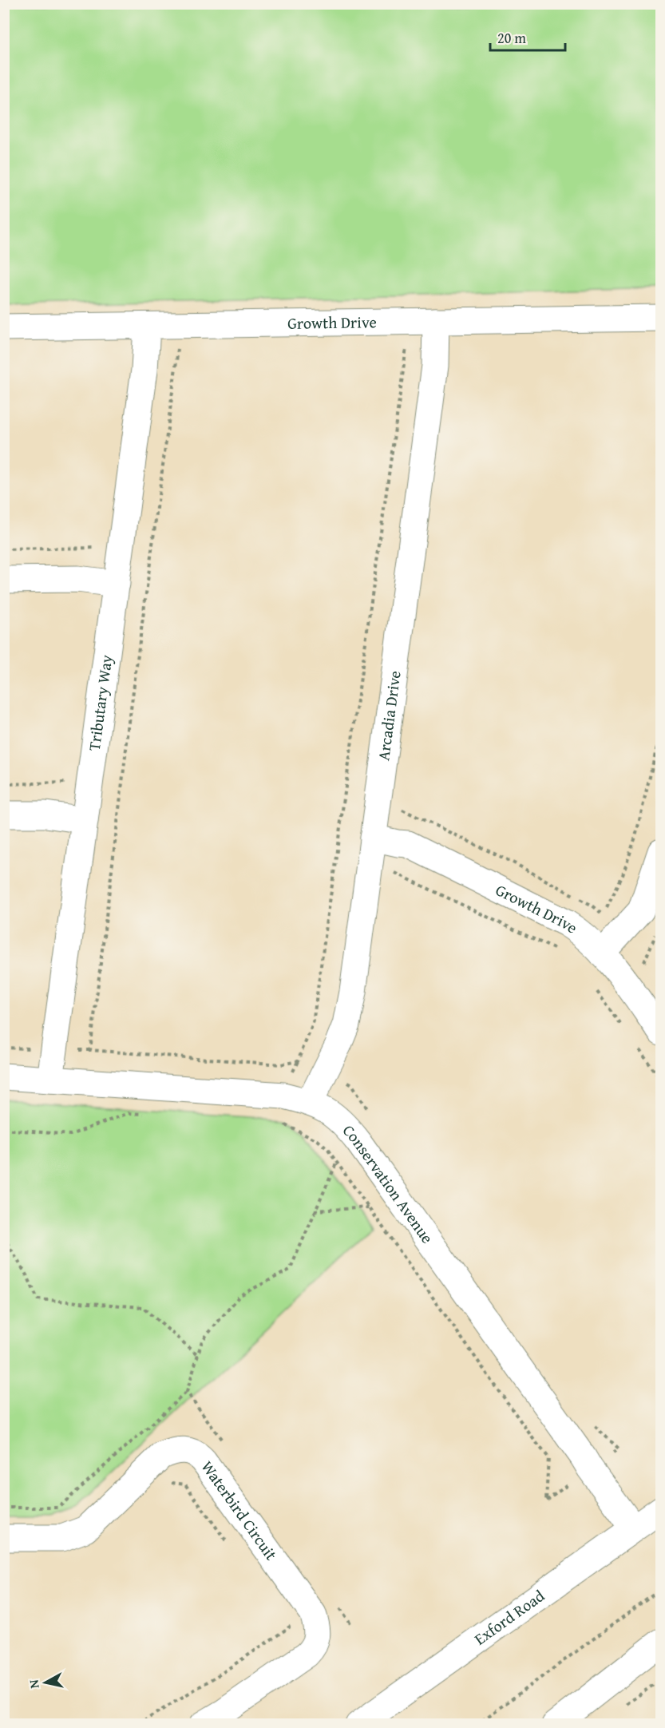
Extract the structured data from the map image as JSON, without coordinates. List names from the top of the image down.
{
  "streets": {
    "street": [
      "Growth Drive",
      "Tributary Way",
      "Arcadia Drive",
      "Conservation Avenue",
      "Waterbird Circuit",
      "Exford Road"
    ]
  },
  "crossings": [
    ["Growth Drive", "Tributary Way"],
    ["Growth Drive", "Arcadia Drive"],
    ["Tributary Way", "Conservation Avenue"],
    ["Arcadia Drive", "Conservation Avenue"],
    ["Conservation Avenue", "Exford Road"]
  ],
  "scale_bar": "20 m",
  "north": "left"
}
